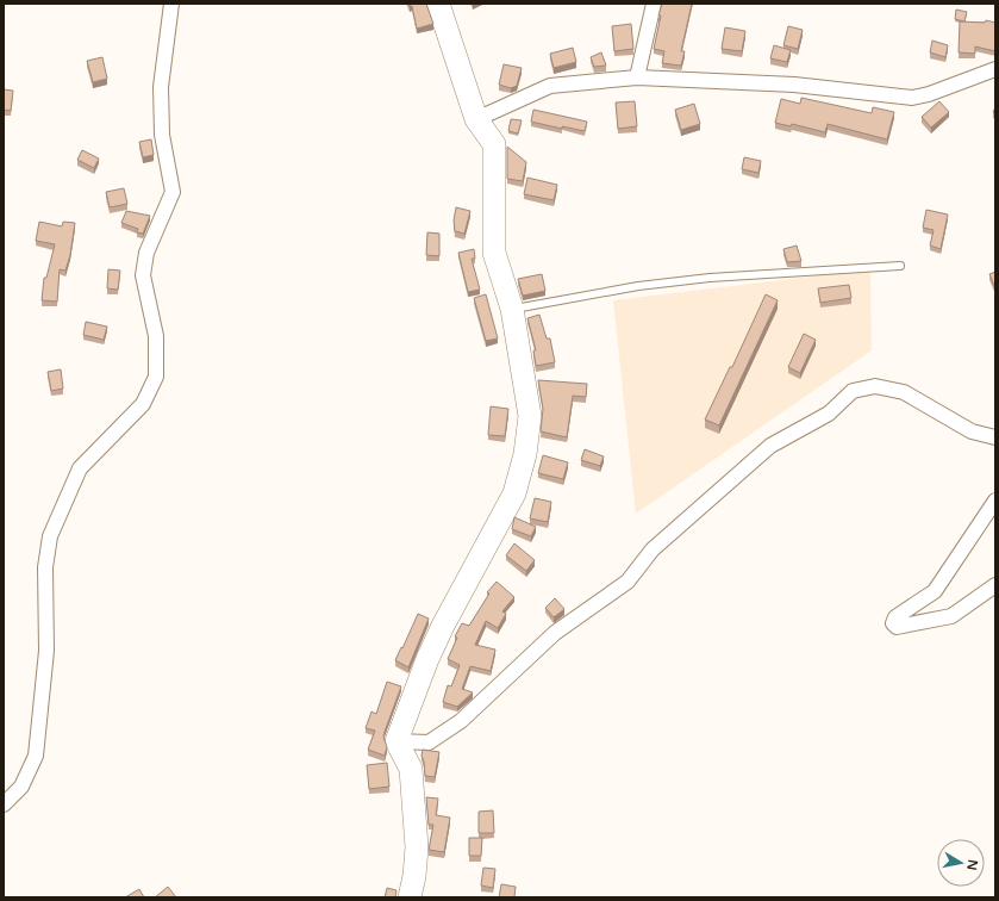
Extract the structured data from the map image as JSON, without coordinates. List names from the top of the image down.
{
  "north": "right"
}
